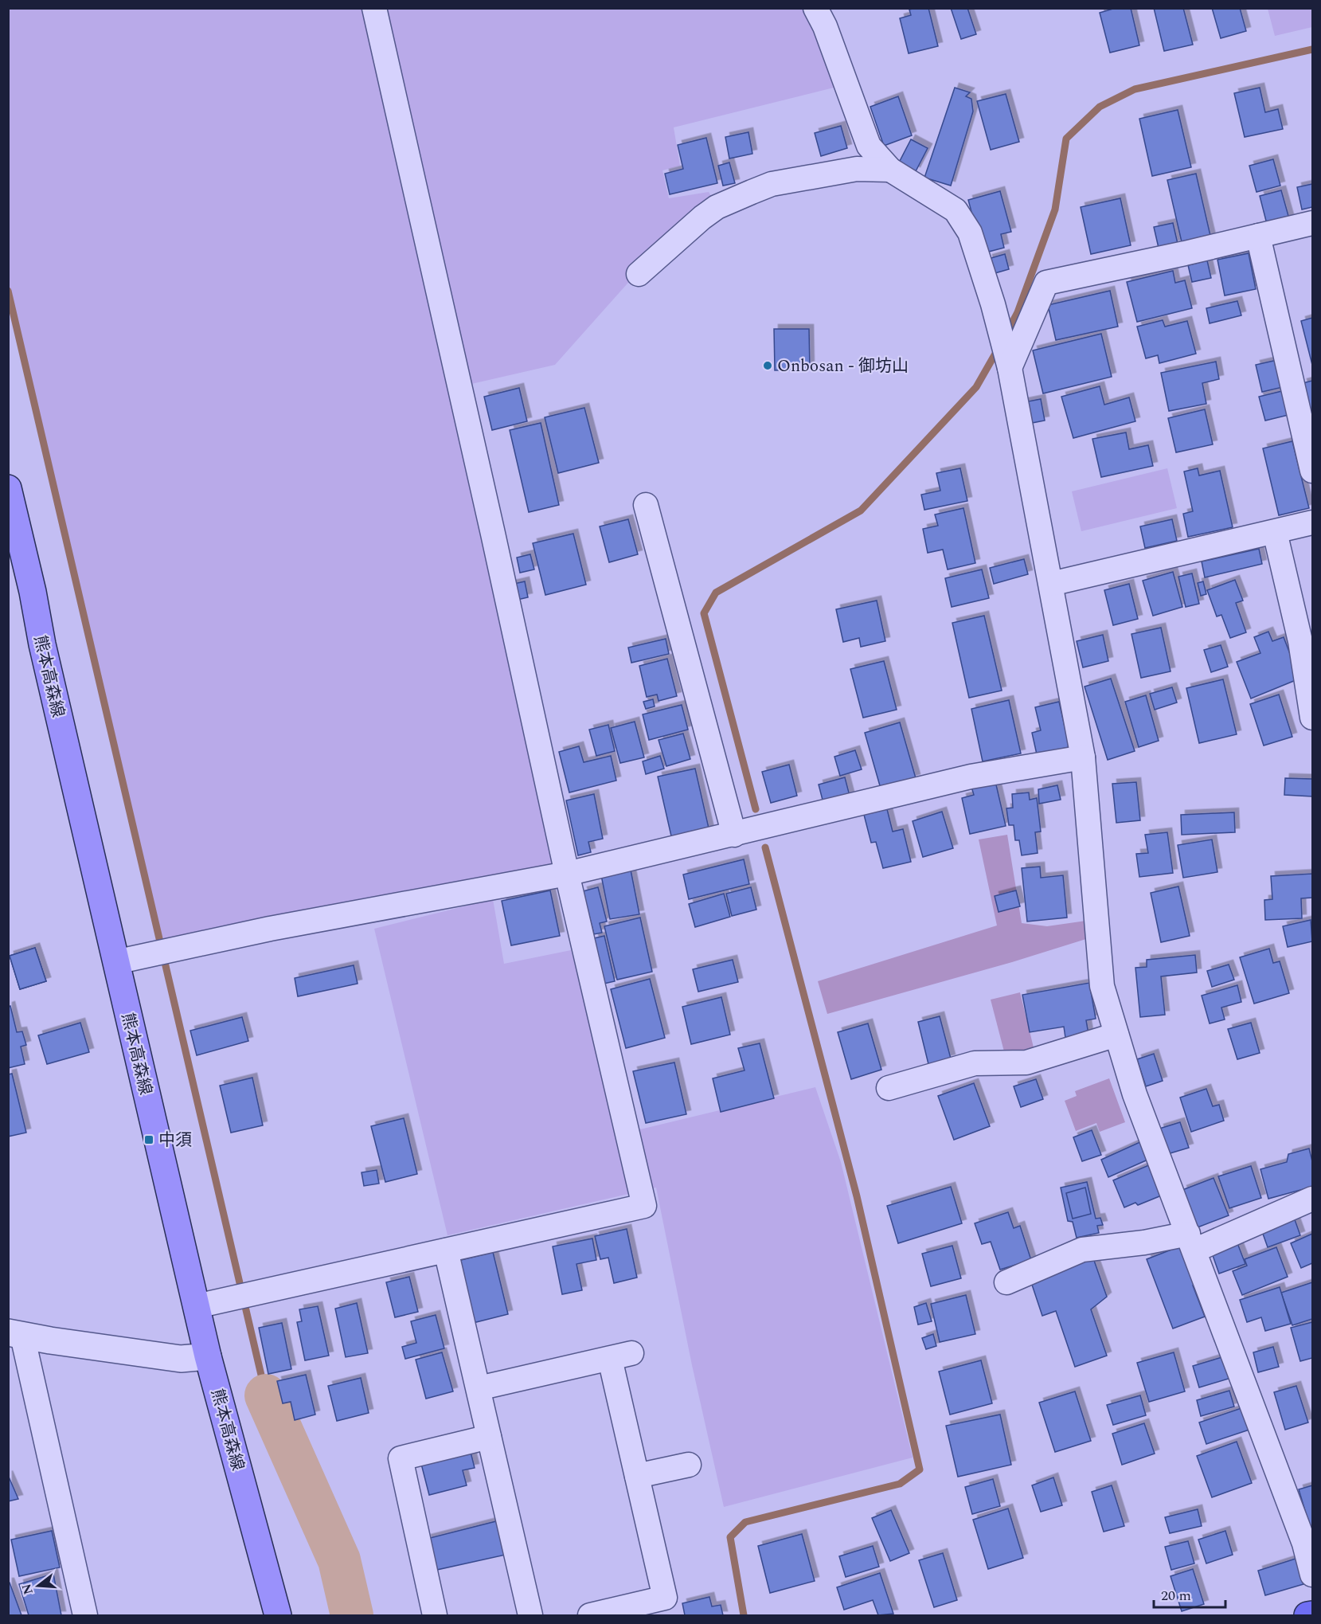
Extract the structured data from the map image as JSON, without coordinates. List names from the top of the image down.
{
  "streets": {
    "main road": ["熊本高森線"]
  },
  "places": {
    "other": ["Onbosan - 御坊山"],
    "transit": ["中須"]
  },
  "scale_bar": "20 m",
  "north": "left"
}
